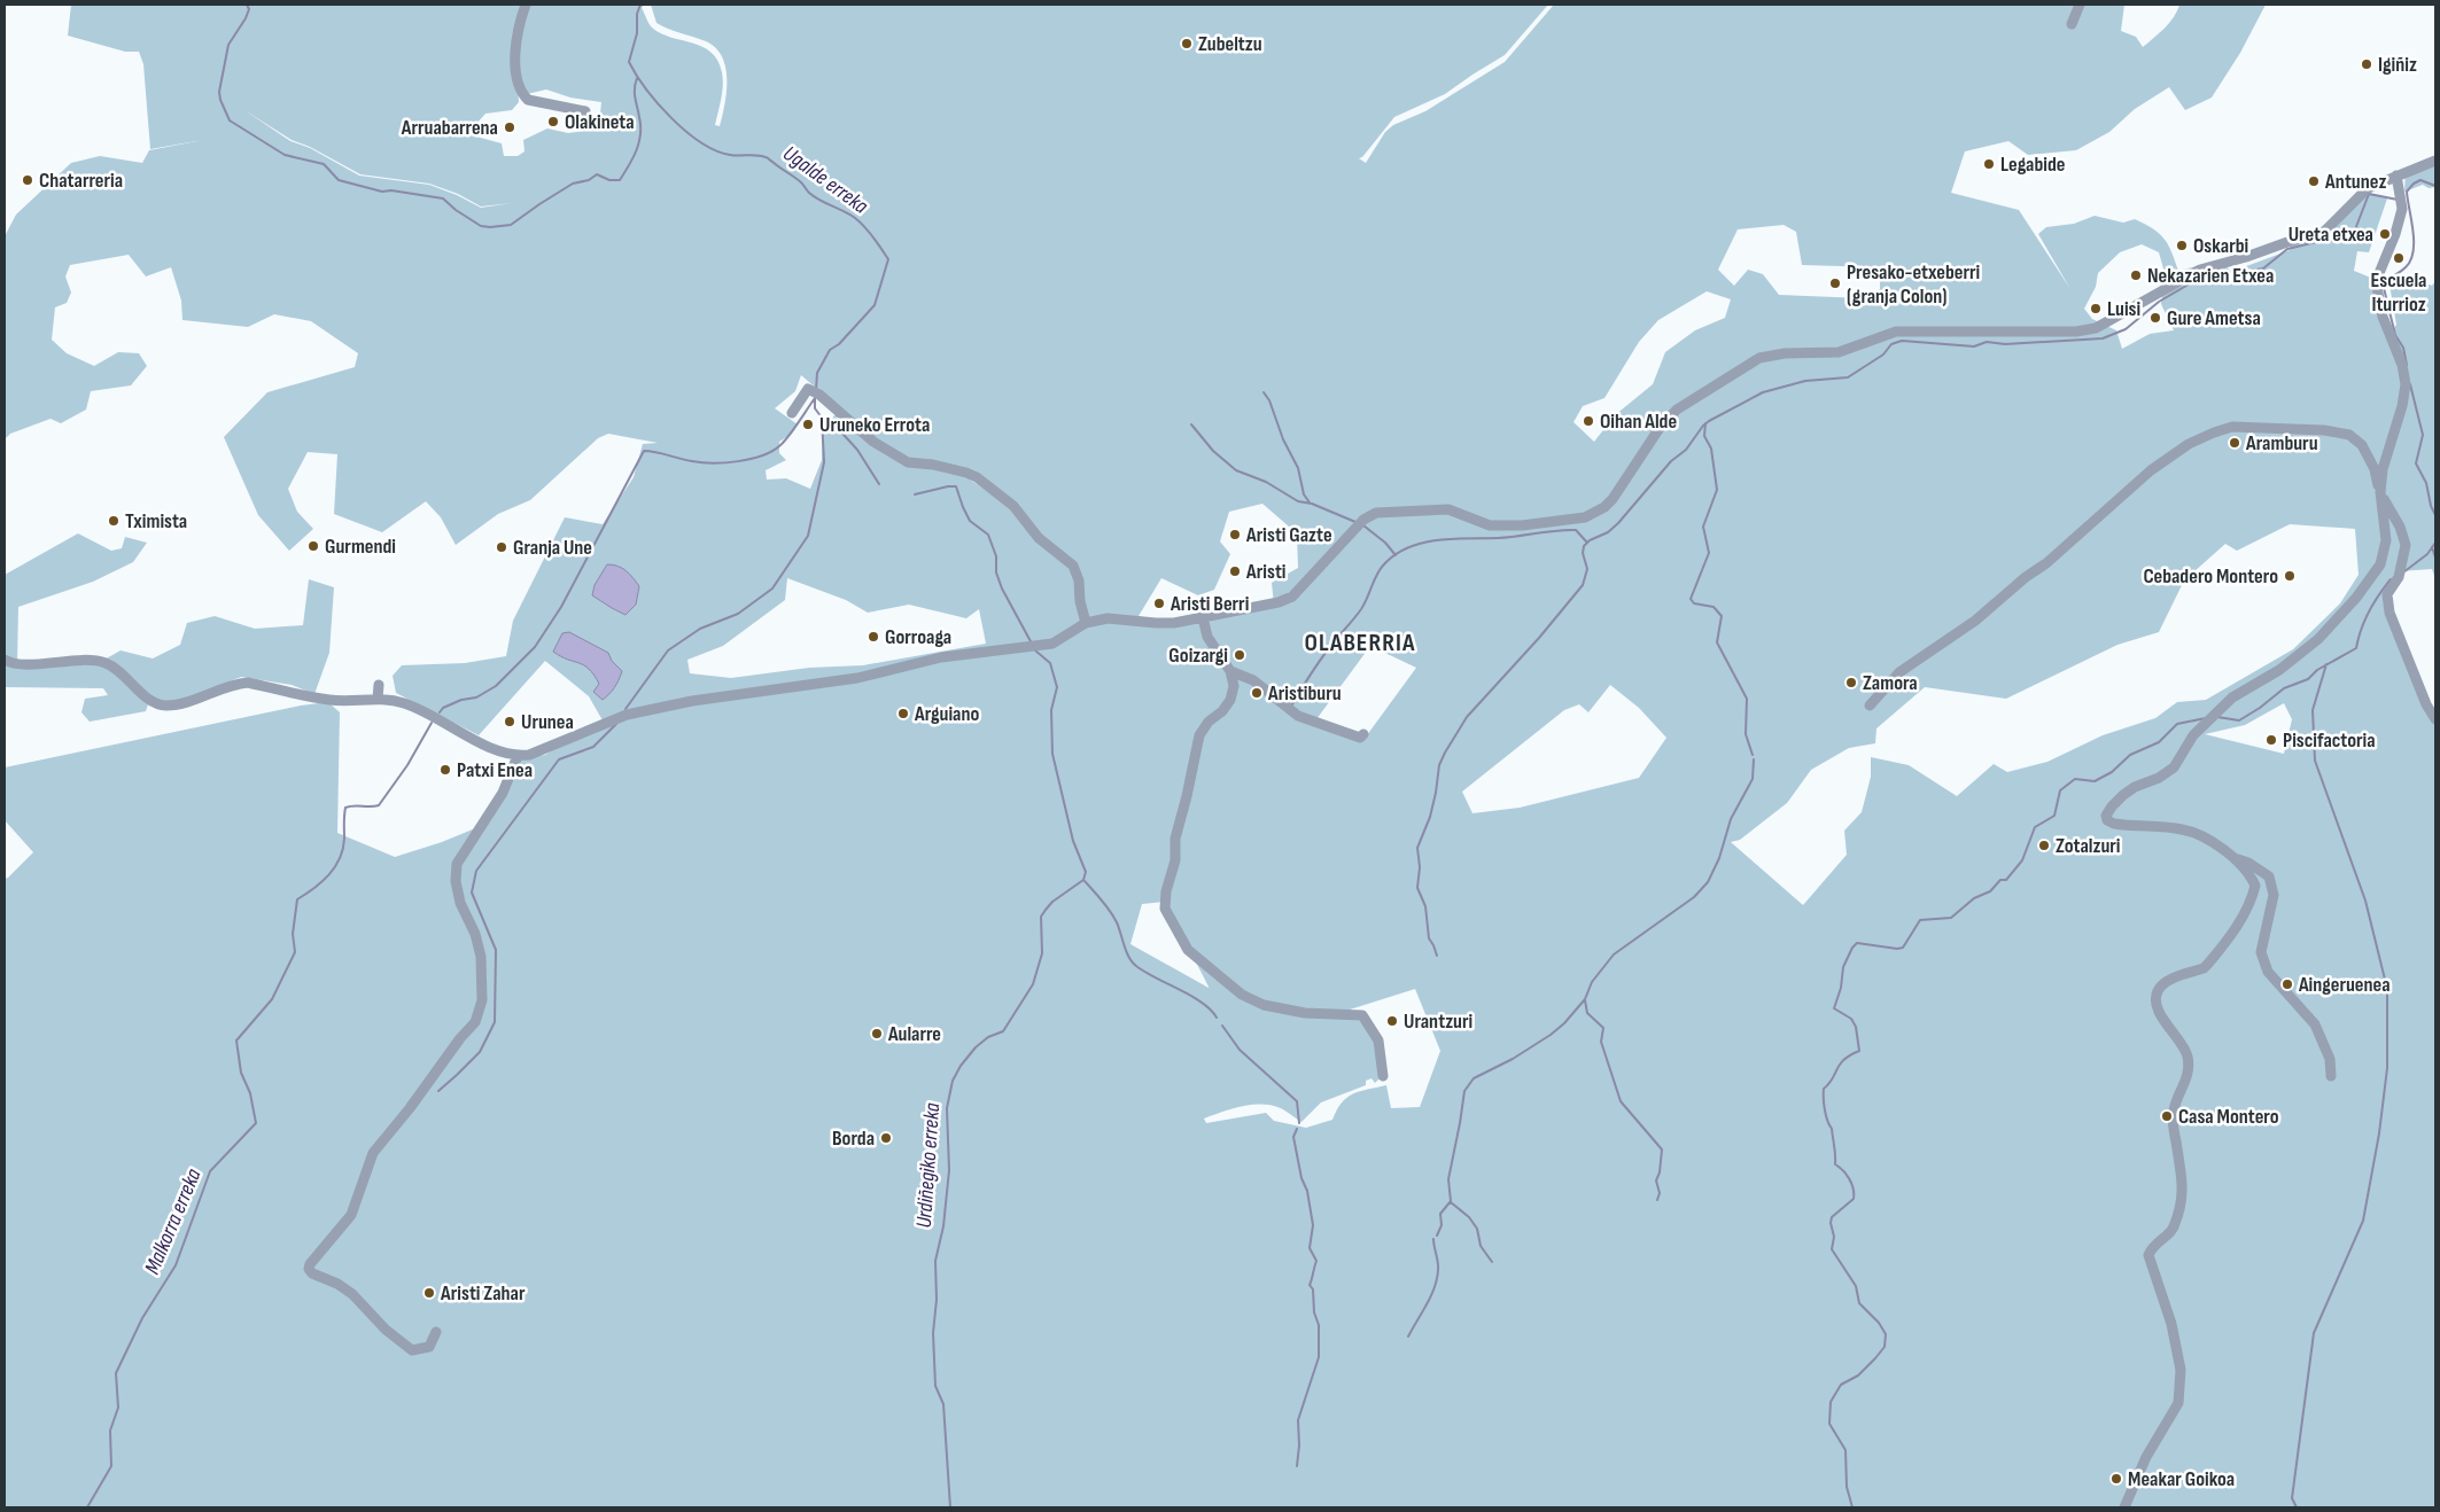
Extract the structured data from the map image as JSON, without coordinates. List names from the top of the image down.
{
  "districts": ["OLABERRIA"],
  "water": ["Ugalde erreka", "Urdiñegiko erreka", "Malkorra erreka"],
  "places": [
    "Zubeltzu",
    "Igiñiz",
    "Olakineta",
    "Arruabarrena",
    "Legabide",
    "Chatarreria",
    "Antunez",
    "Ureta etxea",
    "Oskarbi",
    "Escuela Iturrioz",
    "Nekazarien Etxea",
    "Presako-etxeberri (granja Colon)",
    "Luisi",
    "Gure Ametsa",
    "Oihan Alde",
    "Uruneko Errota",
    "Aramburu",
    "Tximista",
    "Aristi Gazte",
    "Gurmendi",
    "Granja Une",
    "Aristi",
    "Cebadero Montero",
    "Aristi Berri",
    "Gorroaga",
    "Goizargi",
    "Zamora",
    "Aristiburu",
    "Arguiano",
    "Urunea",
    "Piscifactoria",
    "Patxi Enea",
    "Zotalzuri",
    "Aingeruenea",
    "Urantzuri",
    "Aularre",
    "Casa Montero",
    "Borda",
    "Aristi Zahar",
    "Meakar Goikoa"
  ]
}
